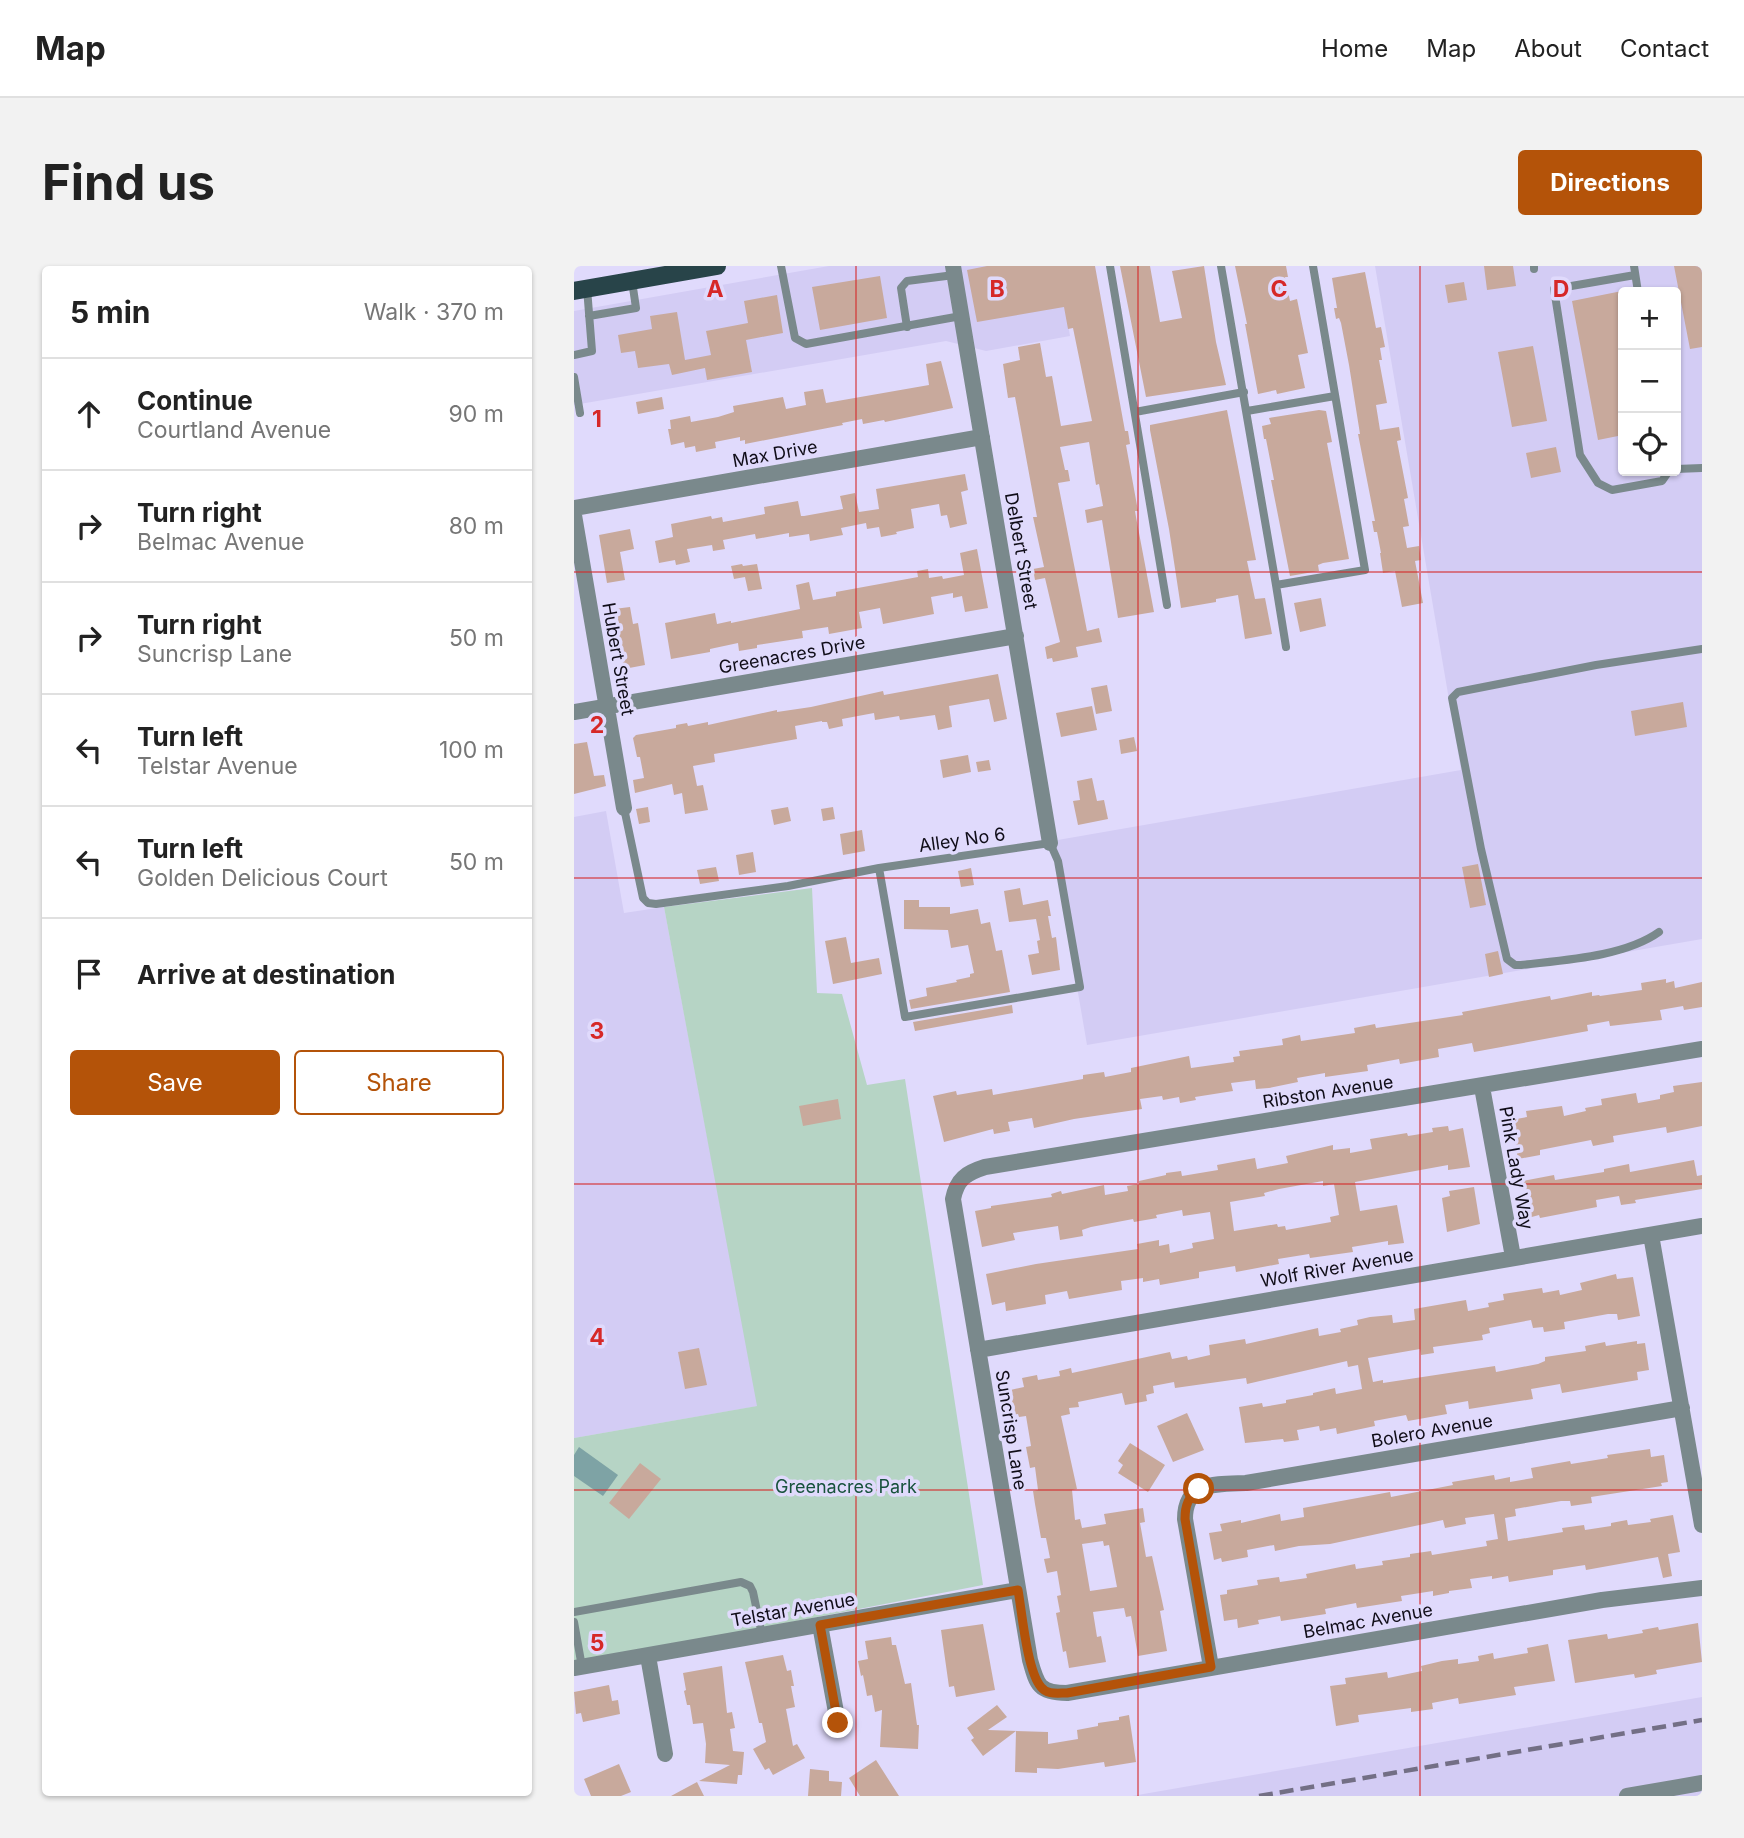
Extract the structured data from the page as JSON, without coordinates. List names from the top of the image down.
{
  "streets": {
    "street": [
      "Max Drive",
      "Delbert Street",
      "Greenacres Drive",
      "Hubert Street",
      "Ribston Avenue",
      "Pink Lady Way",
      "Wolf River Avenue",
      "Suncrisp Lane",
      "Bolero Avenue",
      "Telstar Avenue",
      "Belmac Avenue"
    ],
    "lane": ["Alley No 6"]
  },
  "crossings": [
    ["Max Drive", "Delbert Street"],
    ["Delbert Street", "Greenacres Drive"],
    ["Delbert Street", "Alley No 6"],
    ["Greenacres Drive", "Hubert Street"],
    ["Hubert Street", "Alley No 6"],
    ["Ribston Avenue", "Pink Lady Way"],
    ["Ribston Avenue", "Suncrisp Lane"],
    ["Pink Lady Way", "Wolf River Avenue"],
    ["Wolf River Avenue", "Suncrisp Lane"],
    ["Suncrisp Lane", "Telstar Avenue"],
    ["Suncrisp Lane", "Belmac Avenue"],
    ["Bolero Avenue", "Belmac Avenue"]
  ],
  "parks": ["Greenacres Park"],
  "page": {
    "header": "Map",
    "nav": [
      "Home",
      "Map",
      "About",
      "Contact"
    ],
    "buttons": [
      "Directions",
      ["Save", "Share"]
    ],
    "title": "Find us",
    "heading": ["5 min", "Walk · 370 m"],
    "map_buttons": ["+", "−"],
    "list": [
      ["Continue", "Courtland Avenue", "90 m"],
      ["Turn right", "Belmac Avenue", "80 m"],
      ["Turn right", "Suncrisp Lane", "50 m"],
      ["Turn left", "Telstar Avenue", "100 m"],
      ["Turn left", "Golden Delicious Court", "50 m"],
      "Arrive at destination"
    ]
  },
  "grid": {
    "columns": [
      "A",
      "B",
      "C",
      "D"
    ],
    "rows": [
      "1",
      "2",
      "3",
      "4",
      "5"
    ]
  }
}
